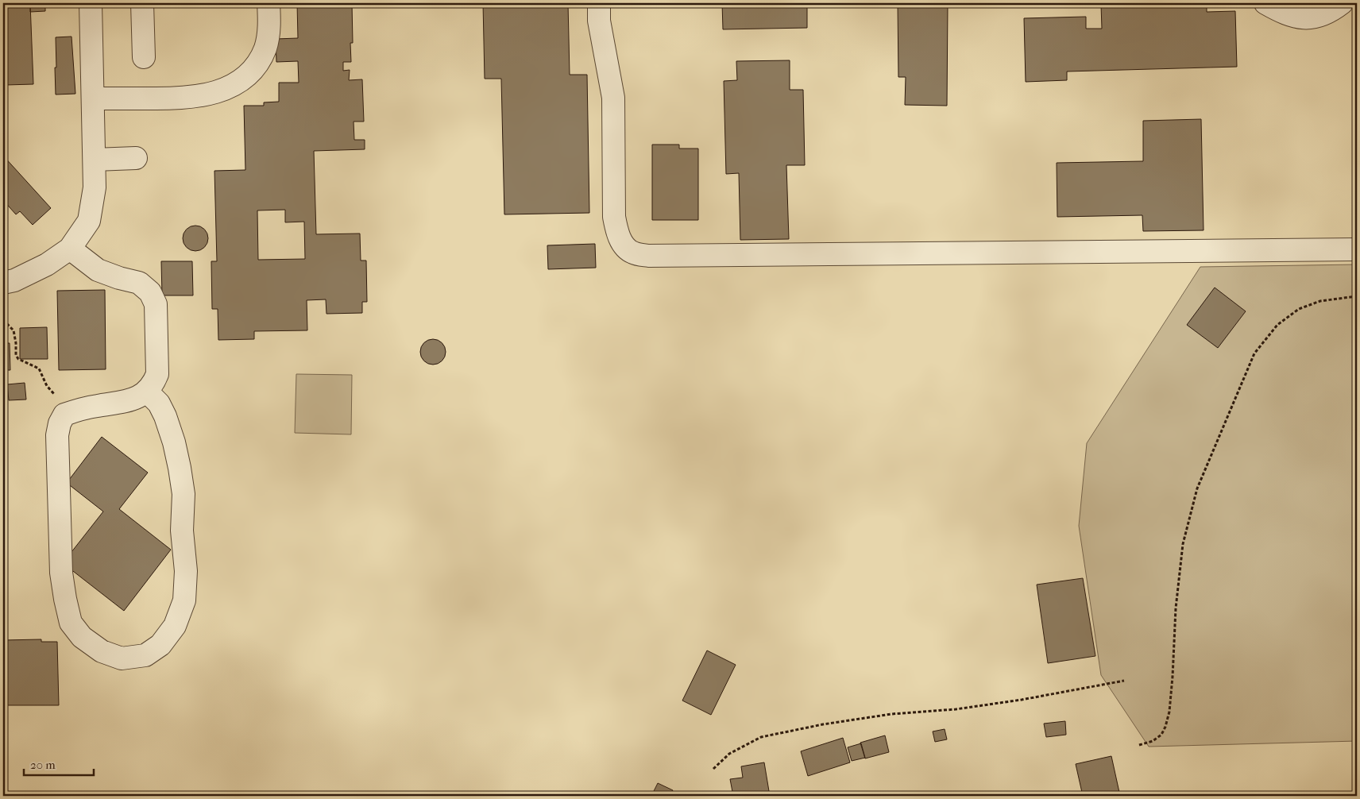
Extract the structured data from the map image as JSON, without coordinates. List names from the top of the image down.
{
  "scale_bar": "20 m"
}
